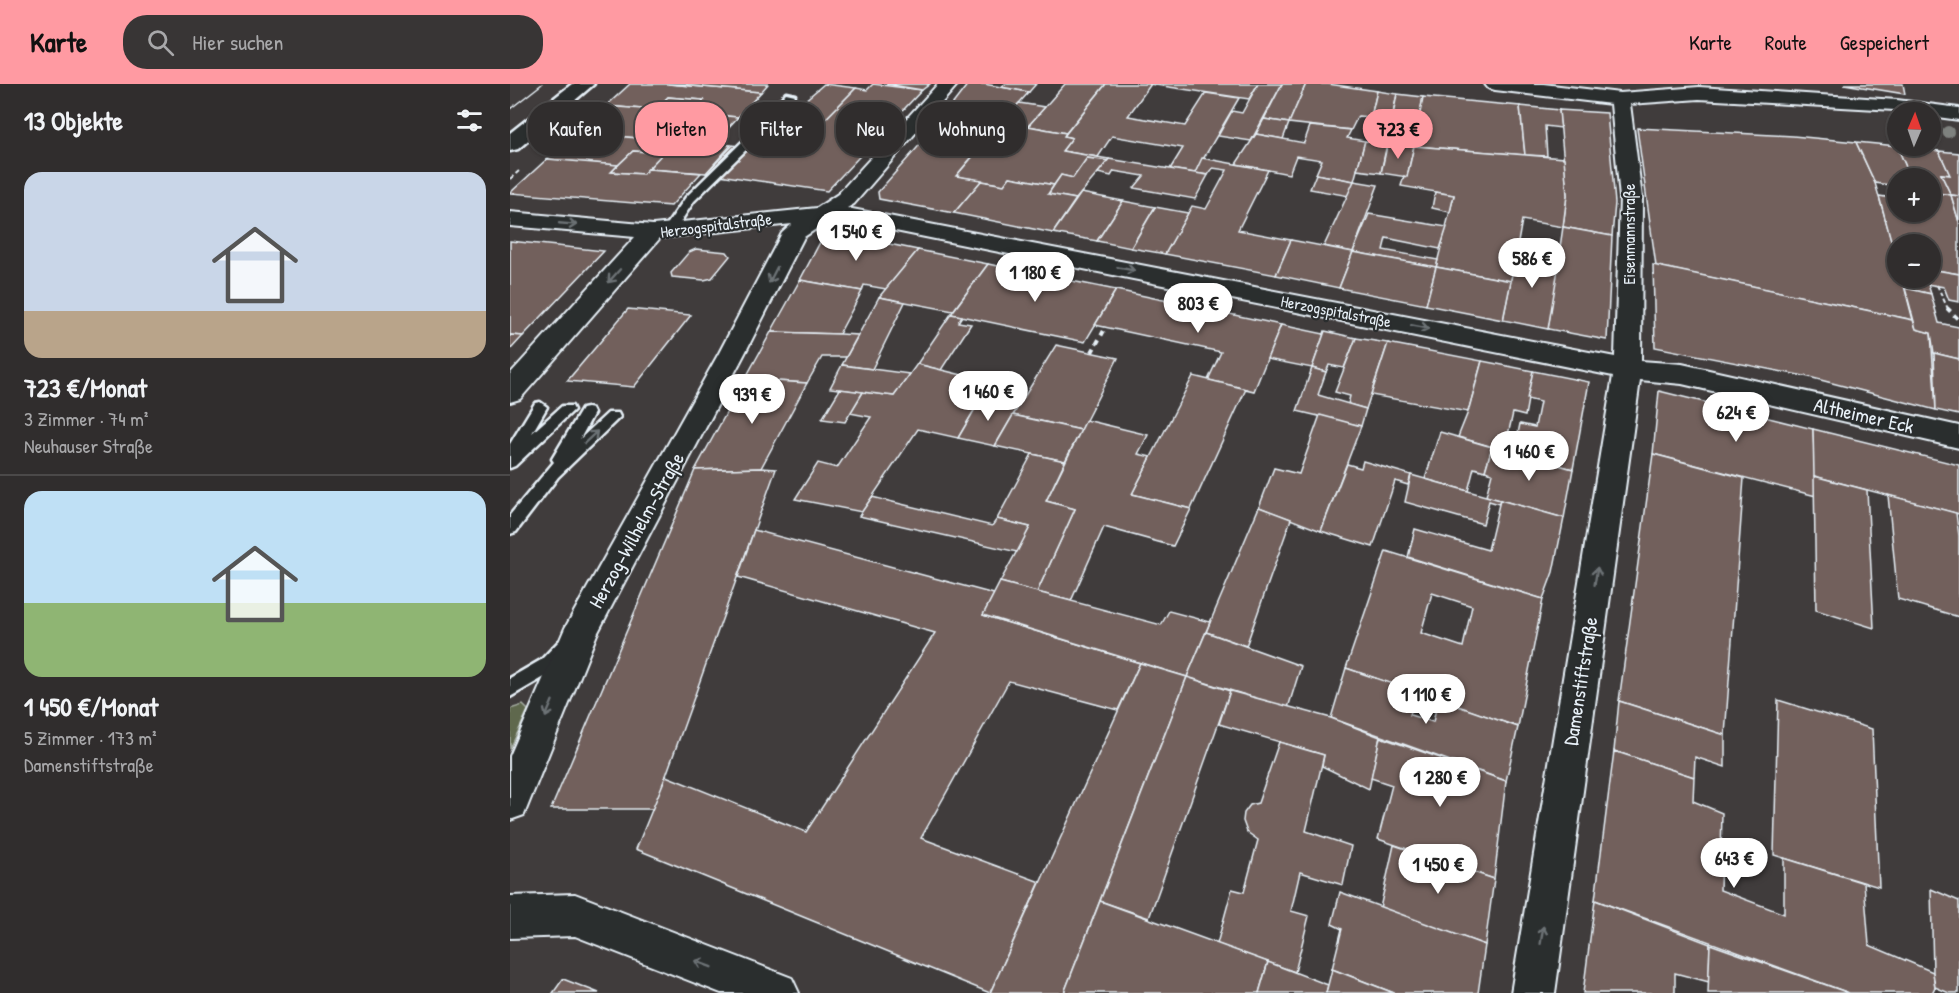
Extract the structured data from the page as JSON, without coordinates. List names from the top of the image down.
{
  "streets": {
    "street": [
      "Herzogspitalstraße",
      "Eisenmannstraße",
      "Altheimer Eck",
      "Herzog-Wilhelm-Straße",
      "Damenstiftstraße"
    ]
  },
  "crossings": [
    ["Herzogspitalstraße", "Eisenmannstraße"],
    ["Herzogspitalstraße", "Altheimer Eck"],
    ["Herzogspitalstraße", "Herzog-Wilhelm-Straße"],
    ["Herzogspitalstraße", "Damenstiftstraße"],
    ["Eisenmannstraße", "Altheimer Eck"],
    ["Eisenmannstraße", "Damenstiftstraße"],
    ["Altheimer Eck", "Damenstiftstraße"]
  ],
  "one_way": ["Herzogspitalstraße", "Damenstiftstraße"],
  "north": "top",
  "page": {
    "header": "Karte",
    "search": "Hier suchen",
    "nav": ["Karte", "Route", "Gespeichert"],
    "heading": "13 Objekte",
    "map_buttons": ["+", "−"],
    "chip": [
      "Kaufen",
      "Mieten",
      "Filter",
      "Neu",
      "Wohnung"
    ],
    "price": [
      "723 €",
      "1 540 €",
      "586 €",
      "1 180 €",
      "803 €",
      "1 460 €",
      "939 €",
      "624 €",
      "1 460 €",
      "1 110 €",
      "1 280 €",
      "643 €",
      "1 450 €"
    ],
    "list": [
      {
        "name": "723 €/Monat",
        "note": "3 Zimmer · 74 m² · Neuhauser Straße"
      },
      {
        "name": "1 450 €/Monat",
        "note": "5 Zimmer · 173 m² · Damenstiftstraße"
      }
    ]
  }
}
